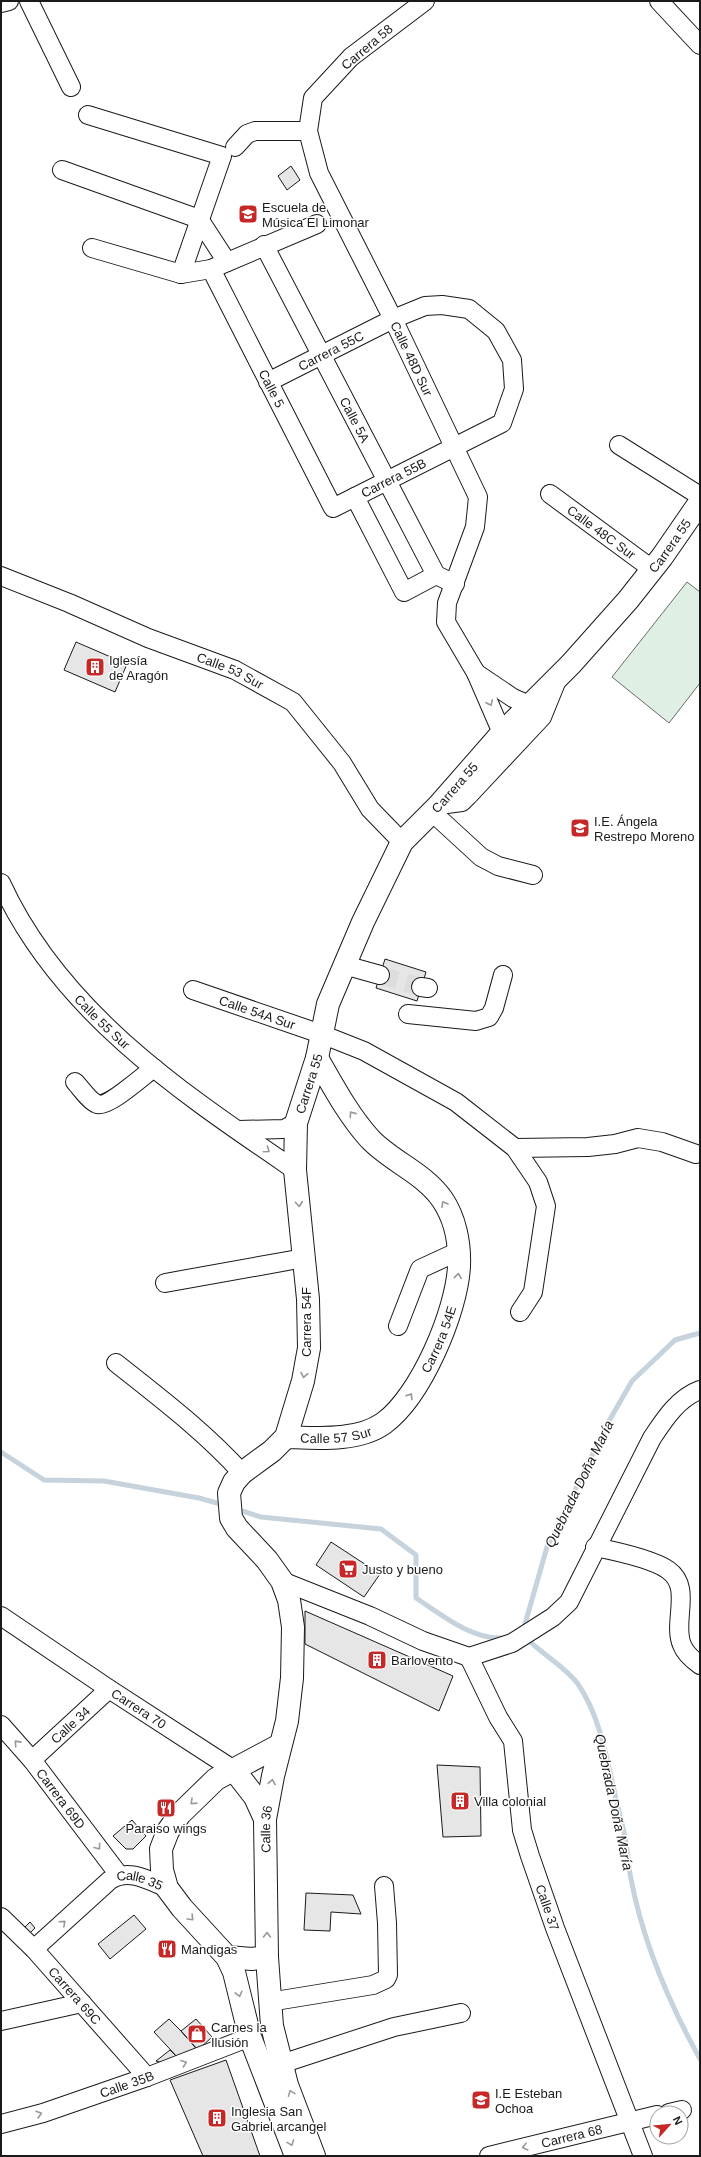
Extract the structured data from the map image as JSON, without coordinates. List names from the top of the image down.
{
  "streets": {
    "main road": [
      "Carrera 55",
      "Carrera 54F",
      "Carrera 54E",
      "Calle 57 Sur",
      "Calle 36",
      "Calle 35"
    ],
    "street": [
      "Carrera 58",
      "Carrera 55C",
      "Calle 48D Sur",
      "Calle 5",
      "Calle 5A",
      "Carrera 55B",
      "Calle 48C Sur",
      "Calle 53 Sur",
      "Calle 54A Sur",
      "Calle 55 Sur",
      "Carrera 70",
      "Calle 34",
      "Carrera 69D",
      "Calle 37",
      "Carrera 69C",
      "Calle 35B",
      "Carrera 68"
    ]
  },
  "crossings": [
    ["Carrera 58", "Calle 48D Sur"],
    ["Carrera 55C", "Calle 48D Sur"],
    ["Carrera 55C", "Calle 5"],
    ["Carrera 55C", "Calle 5A"],
    ["Carrera 55C", "Carrera 55B"],
    ["Calle 48D Sur", "Carrera 55B"],
    ["Calle 5", "Carrera 55B"],
    ["Calle 5A", "Carrera 55B"],
    ["Calle 48C Sur", "Carrera 55"],
    ["Carrera 55", "Calle 53 Sur"],
    ["Carrera 55", "Calle 54A Sur"],
    ["Carrera 55", "Carrera 54F"],
    ["Calle 55 Sur", "Carrera 54F"],
    ["Carrera 54F", "Calle 57 Sur"],
    ["Carrera 54E", "Calle 57 Sur"],
    ["Carrera 70", "Calle 34"],
    ["Carrera 70", "Calle 35"],
    ["Calle 34", "Carrera 69D"],
    ["Carrera 69D", "Calle 35"],
    ["Calle 35", "Carrera 69C"],
    ["Calle 37", "Carrera 68"],
    ["Carrera 69C", "Calle 35B"]
  ],
  "one_way": [
    "Carrera 54F",
    "Carrera 54E",
    "Calle 36",
    "Carrera 68"
  ],
  "water": ["Quebrada Doña María"],
  "places": {
    "school or university": ["Escuela de Música El Limonar", "I.E. Ángela Restrepo Moreno", "I.E Esteban Ochoa"],
    "building": [
      "Iglesía de Aragón",
      "Barlovento",
      "Villa colonial",
      "Inglesia San Gabriel arcangel"
    ],
    "supermarket": ["Justo y bueno"],
    "restaurant": ["Paraiso wings", "Mandigas"],
    "shop": ["Carnes la Ilusión"]
  },
  "north": "top right"
}
